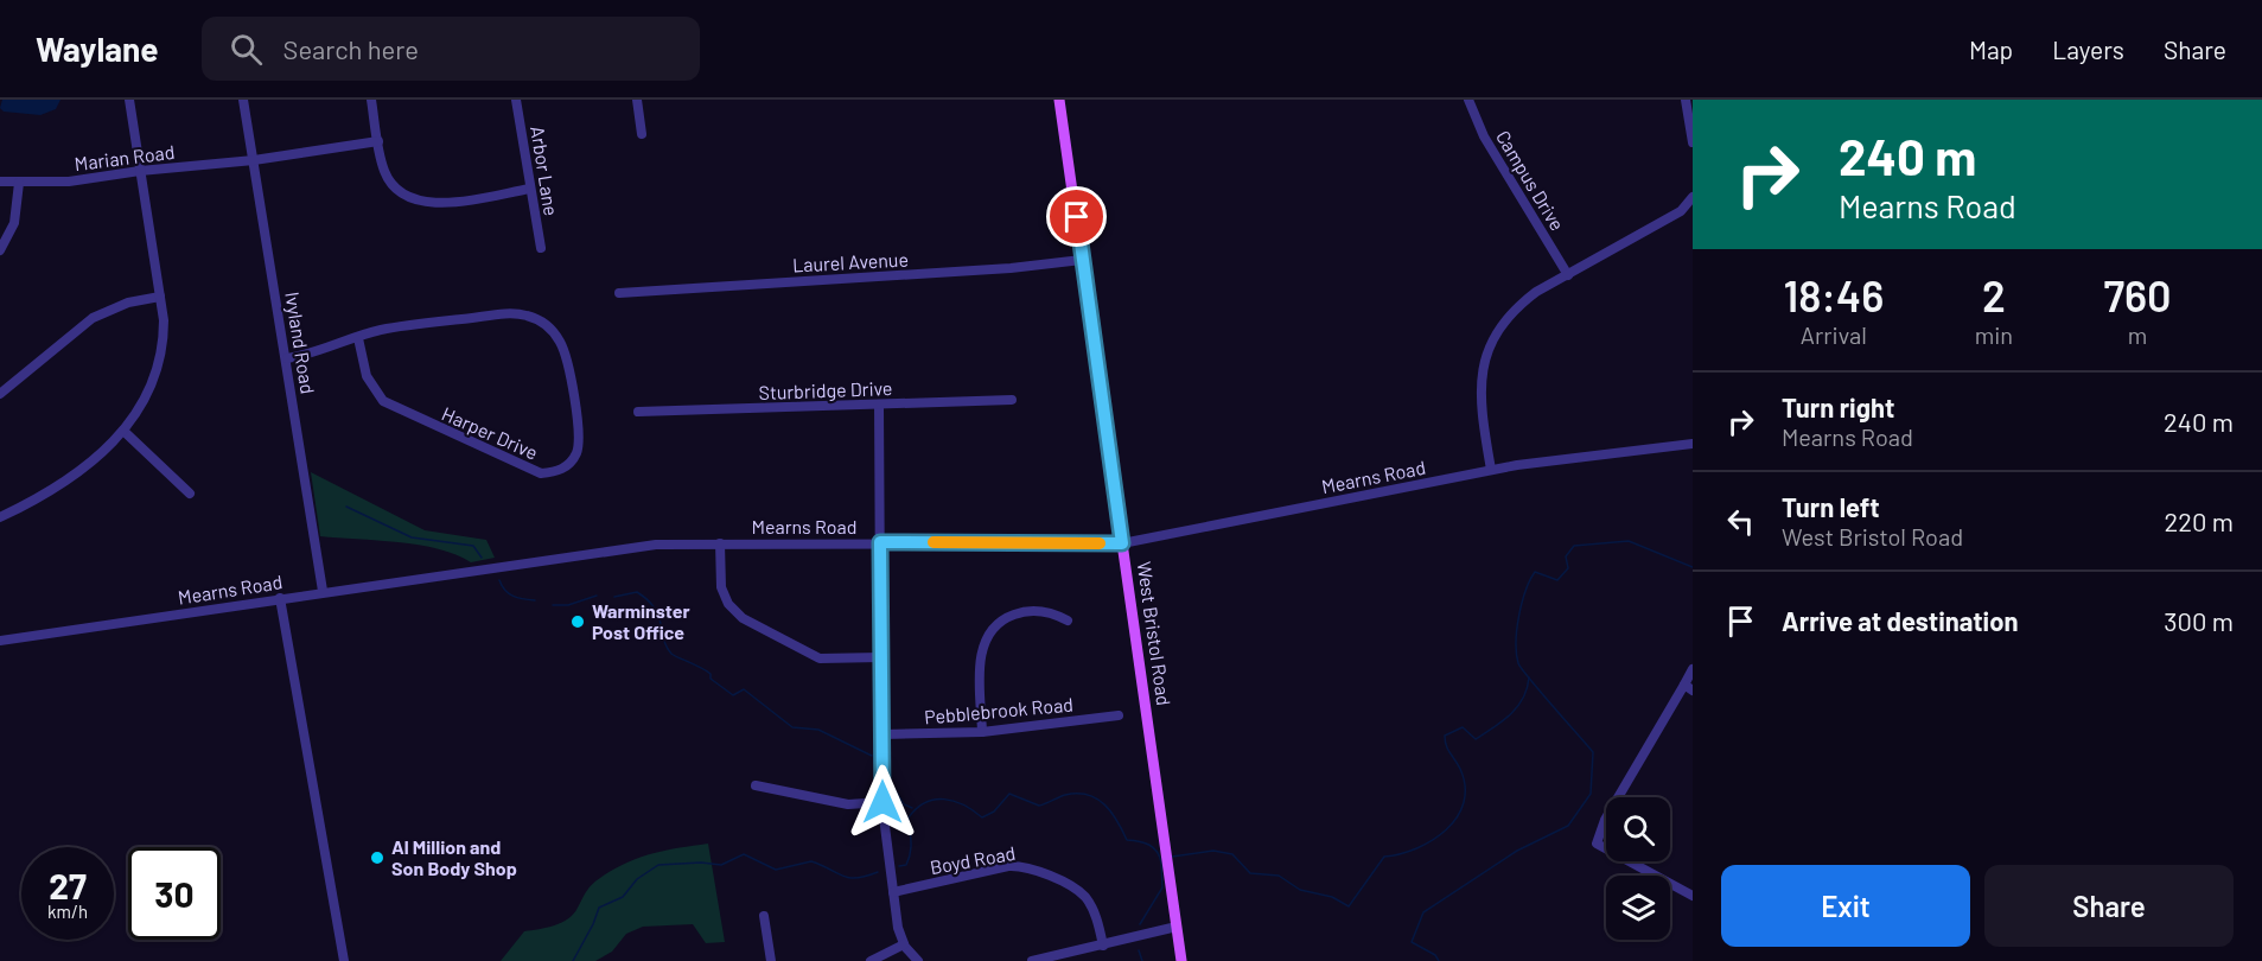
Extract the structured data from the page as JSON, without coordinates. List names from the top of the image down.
{
  "streets": {
    "main road": ["West Bristol Road"],
    "street": [
      "Marian Road",
      "Arbor Lane",
      "Campus Drive",
      "Laurel Avenue",
      "Ivyland Road",
      "Sturbridge Drive",
      "Harper Drive",
      "Mearns Road",
      "Pebblebrook Road",
      "Boyd Road"
    ]
  },
  "crossings": [
    ["Marian Road", "Ivyland Road"],
    ["Laurel Avenue", "West Bristol Road"],
    ["Ivyland Road", "Harper Drive"],
    ["Ivyland Road", "Mearns Road"],
    ["Mearns Road", "West Bristol Road"]
  ],
  "places": ["Warminster Post Office", "Al Million and Son Body Shop"],
  "page": {
    "header": "Waylane",
    "search": "Search here",
    "nav": ["Map", "Layers", "Share"],
    "turn": ["240 m", "Mearns Road"],
    "eta": [
      "18:46",
      "Arrival",
      "2",
      "min",
      "760",
      "m"
    ],
    "list": [
      {
        "name": "Turn right",
        "note": "Mearns Road",
        "value": "240 m"
      },
      {
        "name": "Turn left",
        "note": "West Bristol Road",
        "value": "220 m"
      },
      {
        "name": "Arrive at destination",
        "value": "300 m"
      }
    ],
    "speed": "27 km/h",
    "limit": "30",
    "buttons": ["Exit", "Share"]
  }
}
